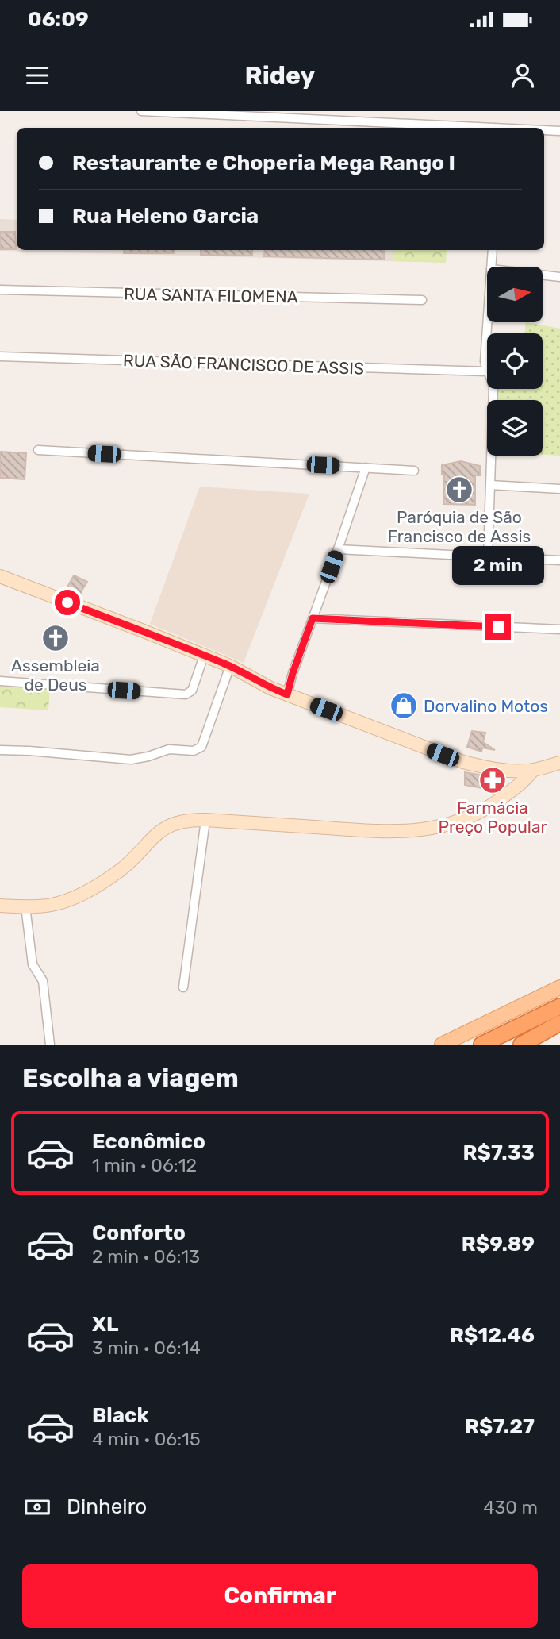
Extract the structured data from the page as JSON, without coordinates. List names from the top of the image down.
{
  "streets": {
    "street": ["RUA SANTA FILOMENA", "RUA SÃO FRANCISCO DE ASSIS"]
  },
  "places": {
    "church": ["Paróquia de São Francisco de Assis", "Assembleia de Deus"],
    "shop": ["Dorvalino Motos"],
    "pharmacy": ["Farmácia Preço Popular"]
  },
  "north": "right",
  "page": {
    "status": "06:09",
    "header": "Ridey",
    "banner": ["Restaurante e Choperia Mega Rango I", "Rua Heleno Garcia"],
    "bubble": "2 min",
    "heading": "Escolha a viagem",
    "list": [
      {
        "name": "Econômico",
        "note": "1 min · 06:12",
        "value": "R$7.33"
      },
      {
        "name": "Conforto",
        "note": "2 min · 06:13",
        "value": "R$9.89"
      },
      {
        "name": "XL",
        "note": "3 min · 06:14",
        "value": "R$12.46"
      },
      {
        "name": "Black",
        "note": "4 min · 06:15",
        "value": "R$7.27"
      }
    ],
    "pay": ["Dinheiro", "430 m"],
    "buttons": "Confirmar"
  }
}
